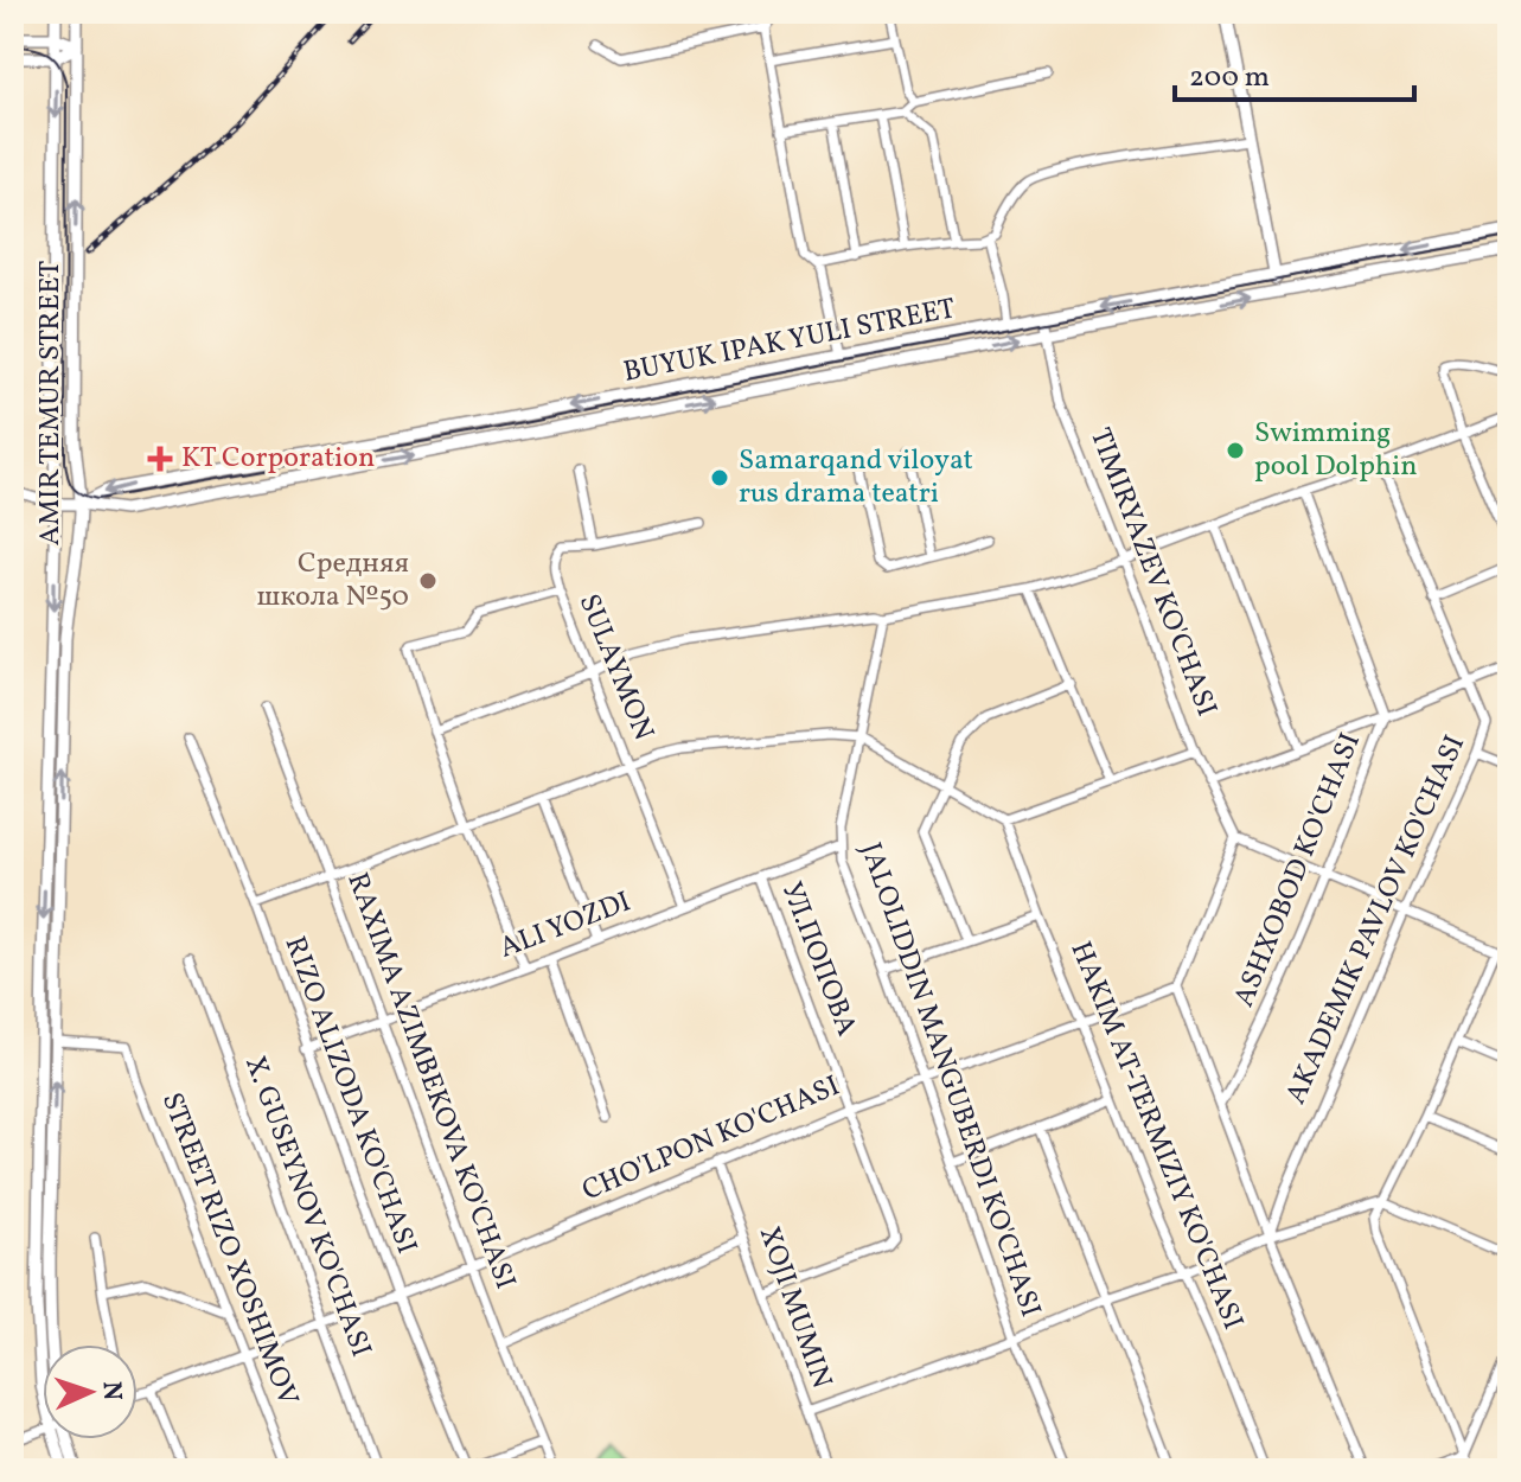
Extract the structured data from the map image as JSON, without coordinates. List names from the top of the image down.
{
  "streets": {
    "main road": ["BUYUK IPAK YULI STREET", "AMIR TEMUR STREET"],
    "street": [
      "TIMIRYAZEV KO'CHASI",
      "SULAYMON",
      "ASHXOBOD KO'CHASI",
      "AKADEMIK PAVLOV KO'CHASI",
      "ALI YOZDI",
      "УЛ.ПОПОВА",
      "JALOLIDDIN MANGUBERDI KO'CHASI",
      "RAXIMA AZIMBEKOVA KO'CHASI",
      "RIZO ALIZODA KO'CHASI",
      "HAKIM AT-TERMIZIY KO'CHASI",
      "CHO'LPON KO'CHASI",
      "X. GUSEYNOV KO'CHASI",
      "STREET RIZO XOSHIMOV",
      "XOJI MUMIN"
    ]
  },
  "crossings": [
    ["BUYUK IPAK YULI STREET", "AMIR TEMUR STREET"],
    ["BUYUK IPAK YULI STREET", "TIMIRYAZEV KO'CHASI"],
    ["AMIR TEMUR STREET", "STREET RIZO XOSHIMOV"],
    ["SULAYMON", "ALI YOZDI"],
    ["ALI YOZDI", "УЛ.ПОПОВА"],
    ["ALI YOZDI", "JALOLIDDIN MANGUBERDI KO'CHASI"],
    ["ALI YOZDI", "RAXIMA AZIMBEKOVA KO'CHASI"],
    ["ALI YOZDI", "RIZO ALIZODA KO'CHASI"],
    ["УЛ.ПОПОВА", "CHO'LPON KO'CHASI"],
    ["УЛ.ПОПОВА", "XOJI MUMIN"],
    ["JALOLIDDIN MANGUBERDI KO'CHASI", "CHO'LPON KO'CHASI"],
    ["RAXIMA AZIMBEKOVA KO'CHASI", "CHO'LPON KO'CHASI"],
    ["RIZO ALIZODA KO'CHASI", "CHO'LPON KO'CHASI"],
    ["HAKIM AT-TERMIZIY KO'CHASI", "CHO'LPON KO'CHASI"],
    ["CHO'LPON KO'CHASI", "X. GUSEYNOV KO'CHASI"],
    ["CHO'LPON KO'CHASI", "STREET RIZO XOSHIMOV"],
    ["CHO'LPON KO'CHASI", "XOJI MUMIN"]
  ],
  "places": {
    "other": ["Swimming pool Dolphin", "Samarqand viloyat rus drama teatri", "Средняя школа №50"],
    "health": ["KT Corporation"]
  },
  "scale_bar": "200 m",
  "north": "right"
}
